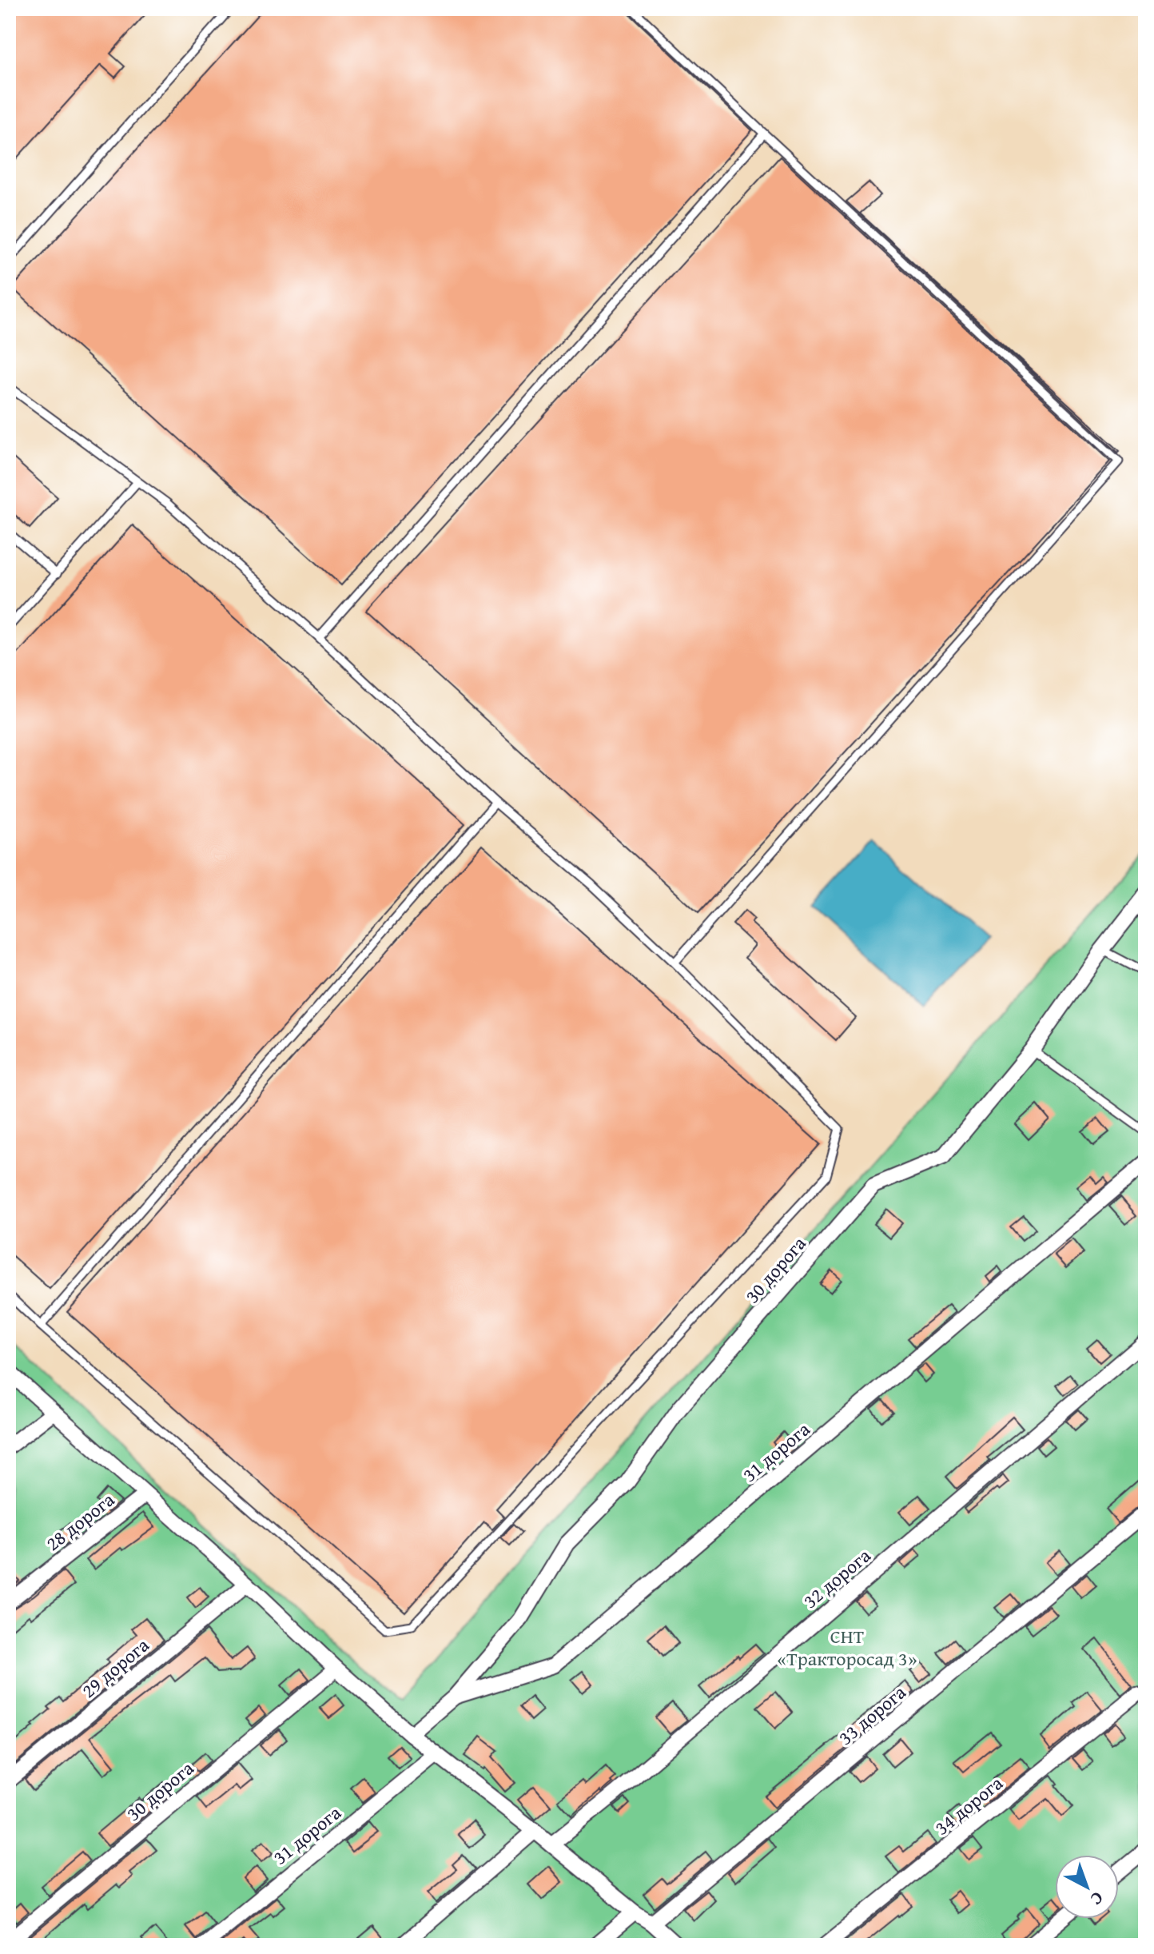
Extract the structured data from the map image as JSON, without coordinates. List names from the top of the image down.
{
  "streets": {
    "street": [
      "30 дорога",
      "31 дорога",
      "28 дорога",
      "32 дорога",
      "29 дорога",
      "33 дорога",
      "34 дорога"
    ]
  },
  "crossings": [
    ["30 дорога", "31 дорога"]
  ],
  "parks": ["СНТ «Тракторосад 3»"],
  "north": "bottom right"
}
